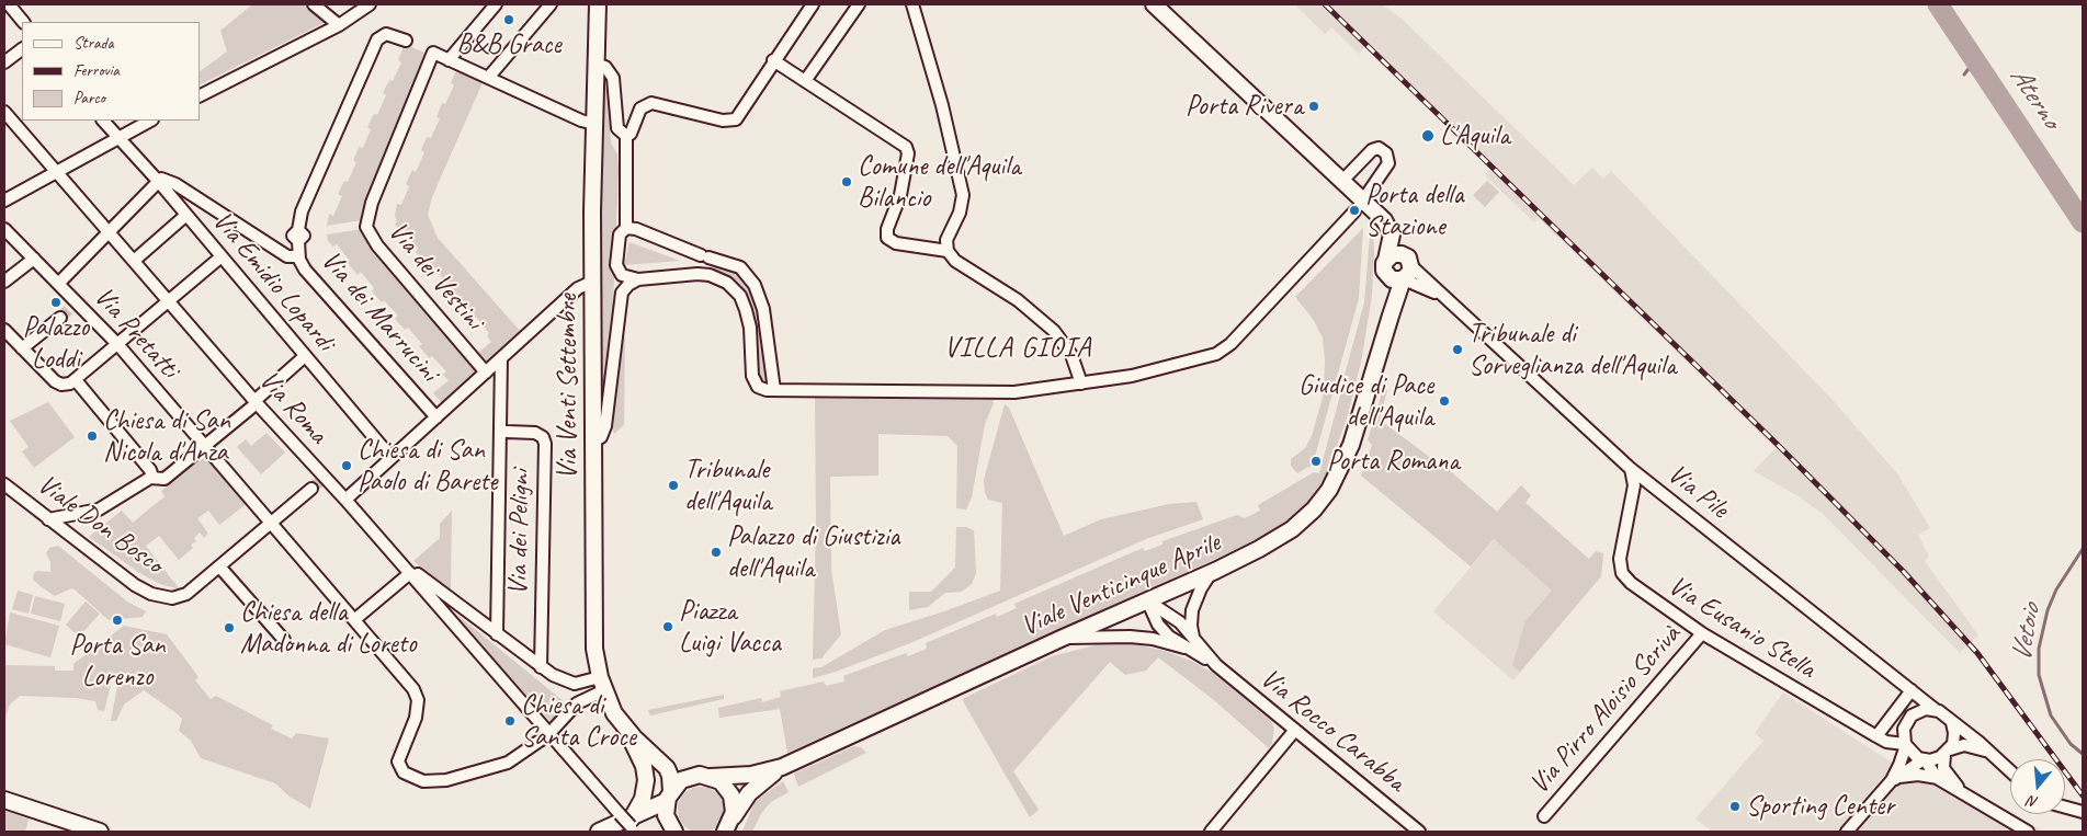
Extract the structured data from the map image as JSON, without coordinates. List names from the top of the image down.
{
  "streets": {
    "main road": ["Via Venti Settembre", "Viale Venticinque Aprile"],
    "street": [
      "Via dei Vestini",
      "Via Emidio Lopardi",
      "Via dei Marrucini",
      "Via Pretatti",
      "Via Roma",
      "Via Pile",
      "Viale Don Bosco",
      "Via dei Peligni",
      "Via Eusanio Stella",
      "Via Pirro Aloisio Scrivà",
      "Via Rocco Carabba"
    ]
  },
  "crossings": [
    ["Via Venti Settembre", "Viale Venticinque Aprile"],
    ["Via Pile", "Viale Venticinque Aprile"],
    ["Via Pile", "Via Eusanio Stella"],
    ["Viale Venticinque Aprile", "Via Rocco Carabba"],
    ["Via Eusanio Stella", "Via Pirro Aloisio Scrivà"]
  ],
  "districts": ["VILLA GIOIA"],
  "water": ["Aterno", "Vetoio"],
  "places": [
    "B&B Grace",
    "Porta Rivera",
    "L'Aquila",
    "Comune dell'Aquila Bilancio",
    "Porta della Stazione",
    "Palazzo Loddi",
    "Tribunale di Sorveglianza dell'Aquila",
    "Giudice di Pace dell'Aquila",
    "Chiesa di San Nicola d'Anza",
    "Porta Romana",
    "Chiesa di San Paolo di Barete",
    "Tribunale dell'Aquila",
    "Palazzo di Giustizia dell'Aquila",
    "Porta San Lorenzo",
    "Piazza Luigi Vacca",
    "Chiesa della Madonna di Loreto",
    "Chiesa di Santa Croce",
    "Sporting Center"
  ],
  "legend": ["Strada", "Ferrovia", "Parco"],
  "north": "bottom"
}
